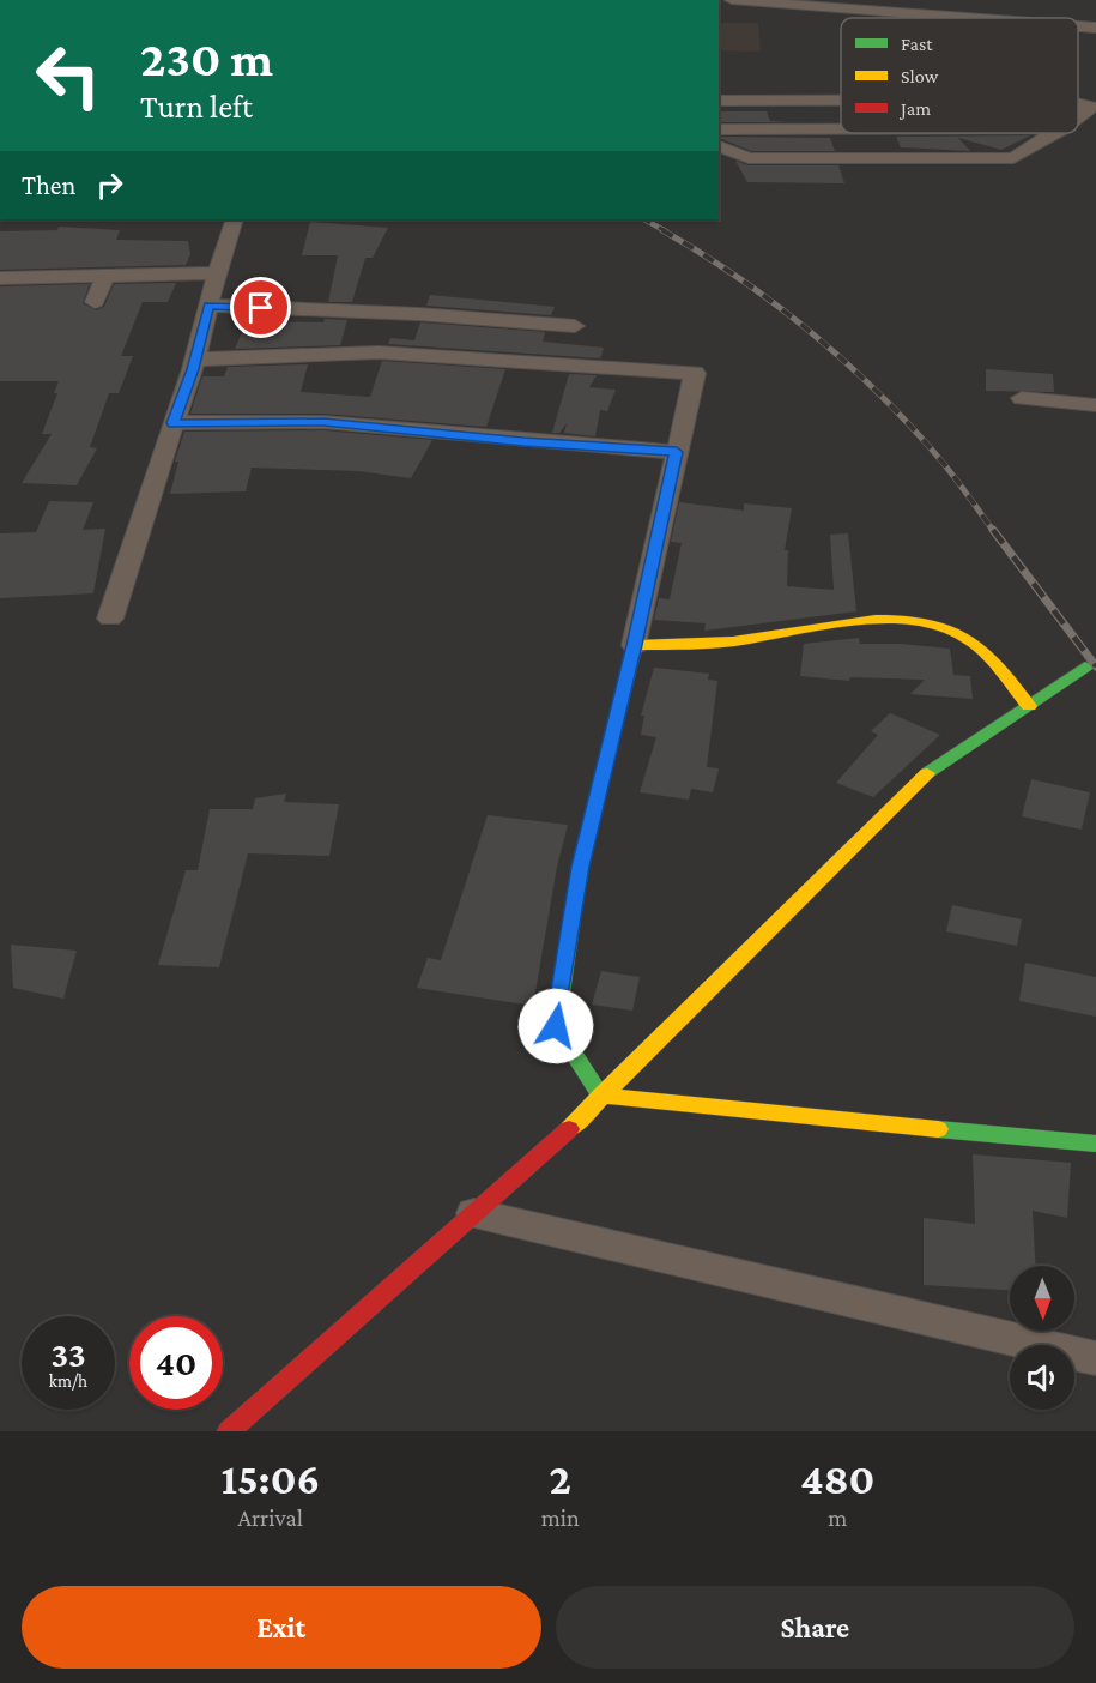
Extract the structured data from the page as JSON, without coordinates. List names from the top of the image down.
{
  "legend": ["Fast", "Slow", "Jam"],
  "north": "bottom",
  "page": {
    "turn": ["230 m", "Turn left"],
    "then": "Then",
    "speed": "33 km/h",
    "limit": "40",
    "eta": [
      "15:06",
      "Arrival",
      "2",
      "min",
      "480",
      "m"
    ],
    "buttons": ["Exit", "Share"]
  }
}
